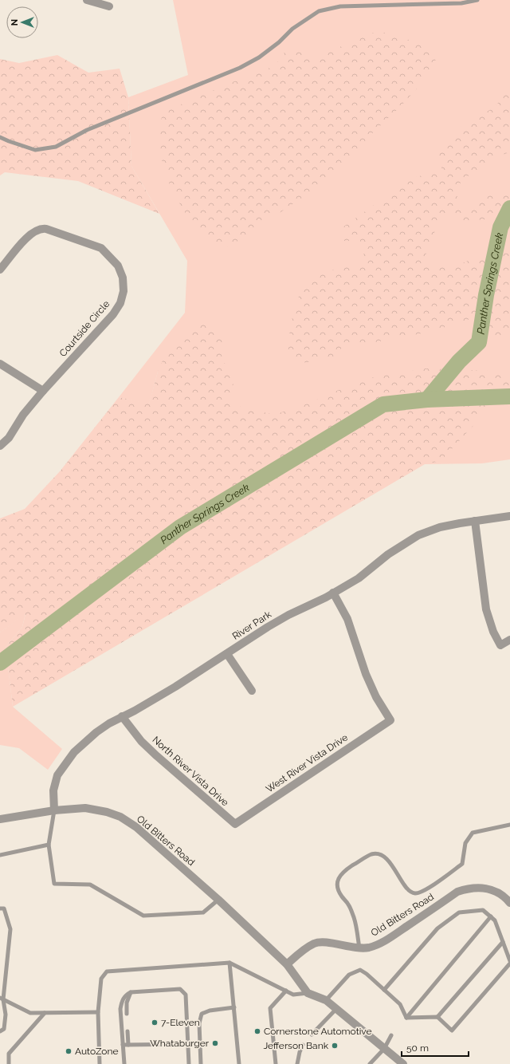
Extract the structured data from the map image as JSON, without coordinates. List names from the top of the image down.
{
  "streets": {
    "street": [
      "Courtside Circle",
      "River Park",
      "West River Vista Drive",
      "North River Vista Drive",
      "Old Bitters Road"
    ]
  },
  "crossings": [
    ["River Park", "West River Vista Drive"],
    ["River Park", "North River Vista Drive"],
    ["River Park", "Old Bitters Road"],
    ["West River Vista Drive", "North River Vista Drive"]
  ],
  "water": ["Panther Springs Creek"],
  "places": [
    "7-Eleven",
    "Cornerstone Automotive",
    "Whataburger",
    "Jefferson Bank",
    "AutoZone"
  ],
  "scale_bar": "50 m",
  "north": "left"
}
